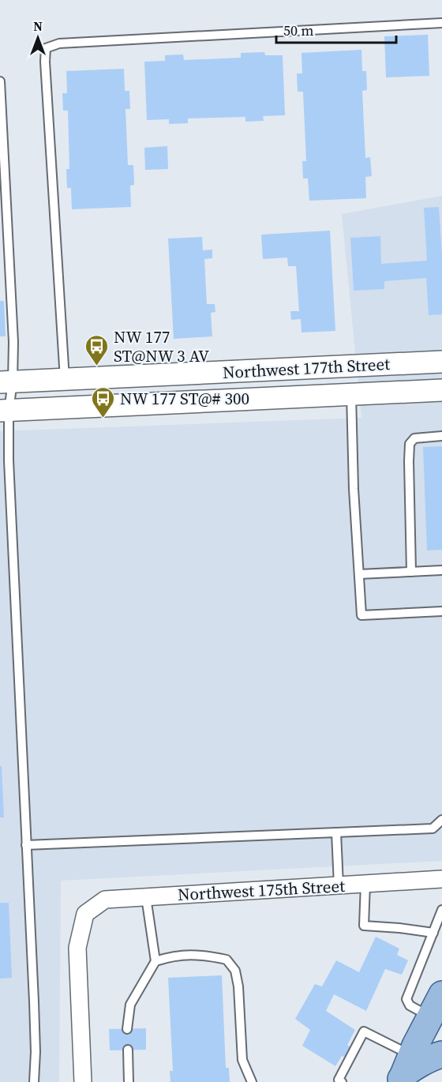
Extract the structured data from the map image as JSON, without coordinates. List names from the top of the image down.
{
  "streets": {
    "street": ["Northwest 177th Street", "Northwest 175th Street"]
  },
  "places": {
    "bus stop": ["NW 177 ST@NW 3 AV", "NW 177 ST@# 300"]
  },
  "scale_bar": "50 m",
  "north": "top"
}
